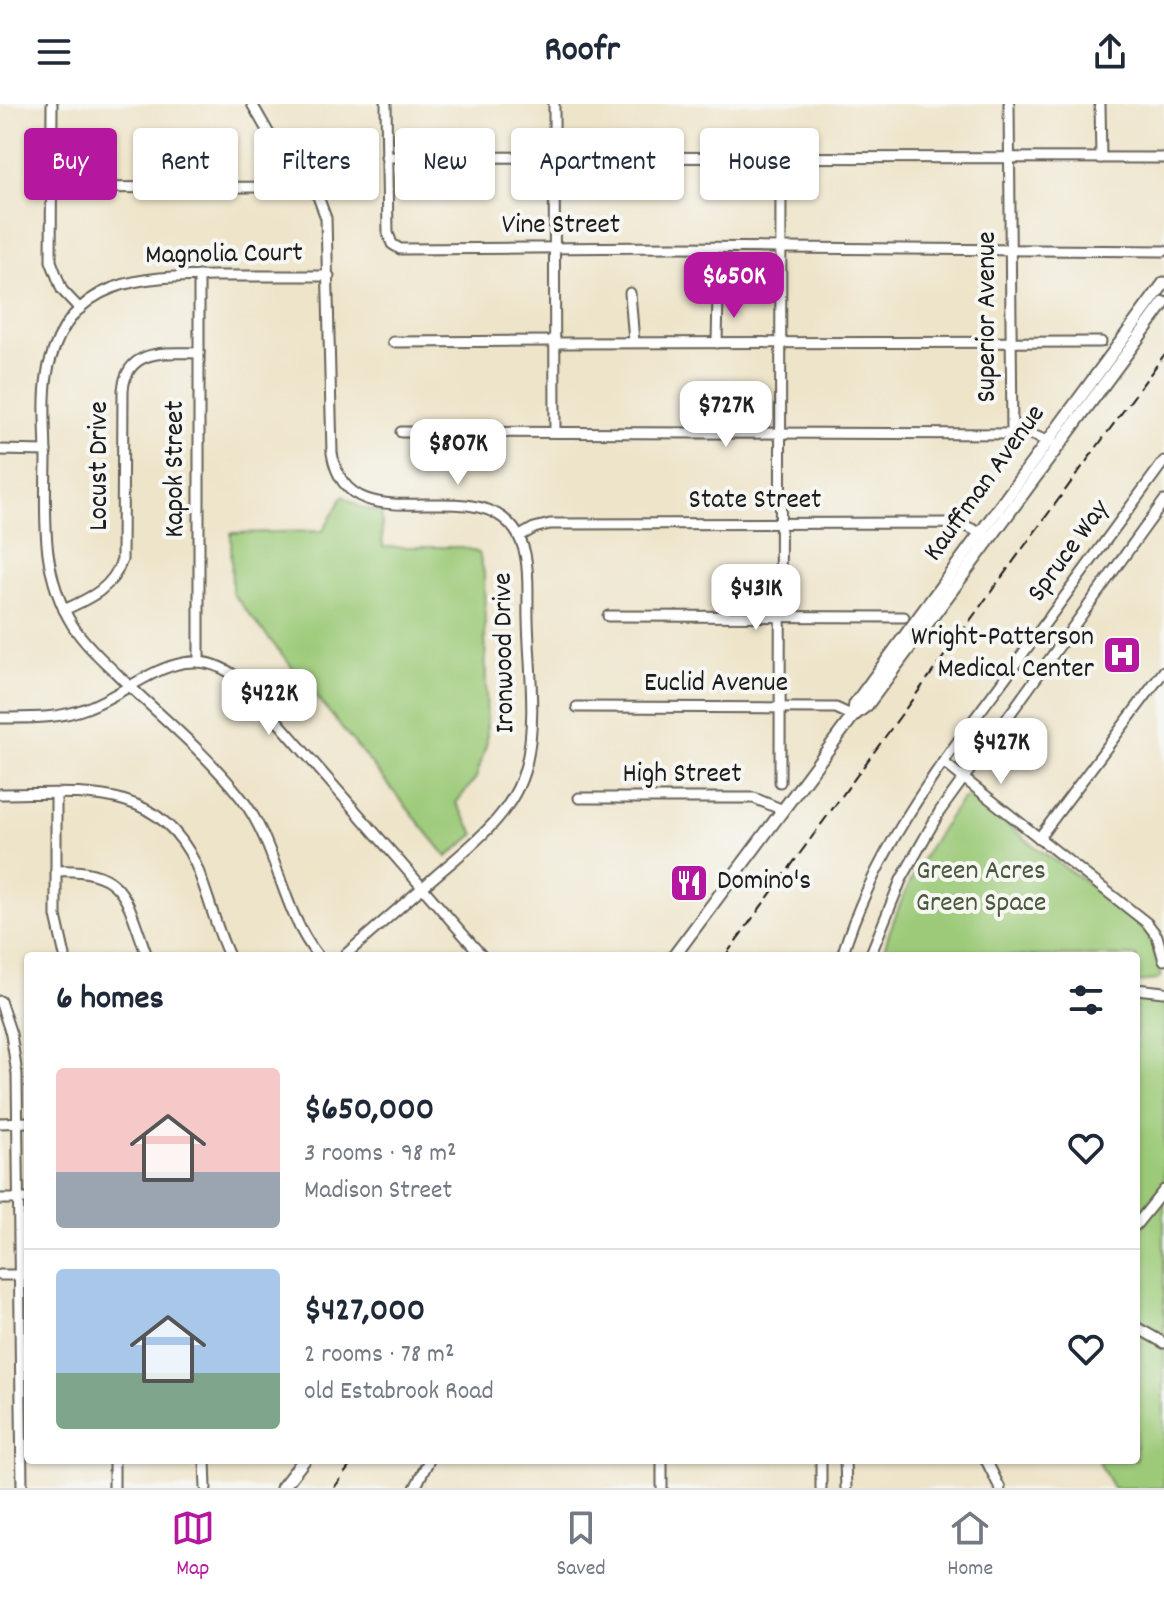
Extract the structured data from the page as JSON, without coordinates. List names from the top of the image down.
{
  "streets": {
    "main road": ["Kauffman Avenue"],
    "street": [
      "Vine Street",
      "Magnolia Court",
      "Superior Avenue",
      "Locust Drive",
      "Kapok Street",
      "State Street",
      "Spruce Way",
      "Ironwood Drive",
      "Euclid Avenue",
      "High Street"
    ]
  },
  "crossings": [
    ["Vine Street", "Superior Avenue"],
    ["Magnolia Court", "Kapok Street"],
    ["Magnolia Court", "Ironwood Drive"],
    ["Locust Drive", "Kapok Street"],
    ["Kauffman Avenue", "State Street"],
    ["Kauffman Avenue", "Euclid Avenue"],
    ["Kauffman Avenue", "High Street"],
    ["State Street", "Ironwood Drive"]
  ],
  "parks": ["Green Acres Green Space"],
  "places": {
    "hospital": ["Wright-Patterson Medical Center"],
    "restaurant": ["Domino's"]
  },
  "page": {
    "header": "Roofr",
    "chip": [
      "Buy",
      "Rent",
      "Filters",
      "New",
      "Apartment",
      "House"
    ],
    "price": [
      "$650K",
      "$727K",
      "$807K",
      "$431K",
      "$422K",
      "$427K"
    ],
    "heading": "6 homes",
    "list": [
      {
        "name": "$650,000",
        "note": "3 rooms · 98 m² · Madison Street"
      },
      {
        "name": "$427,000",
        "note": "2 rooms · 78 m² · old Estabrook Road"
      }
    ],
    "tabs": ["Map", "Saved", "Home"]
  }
}
